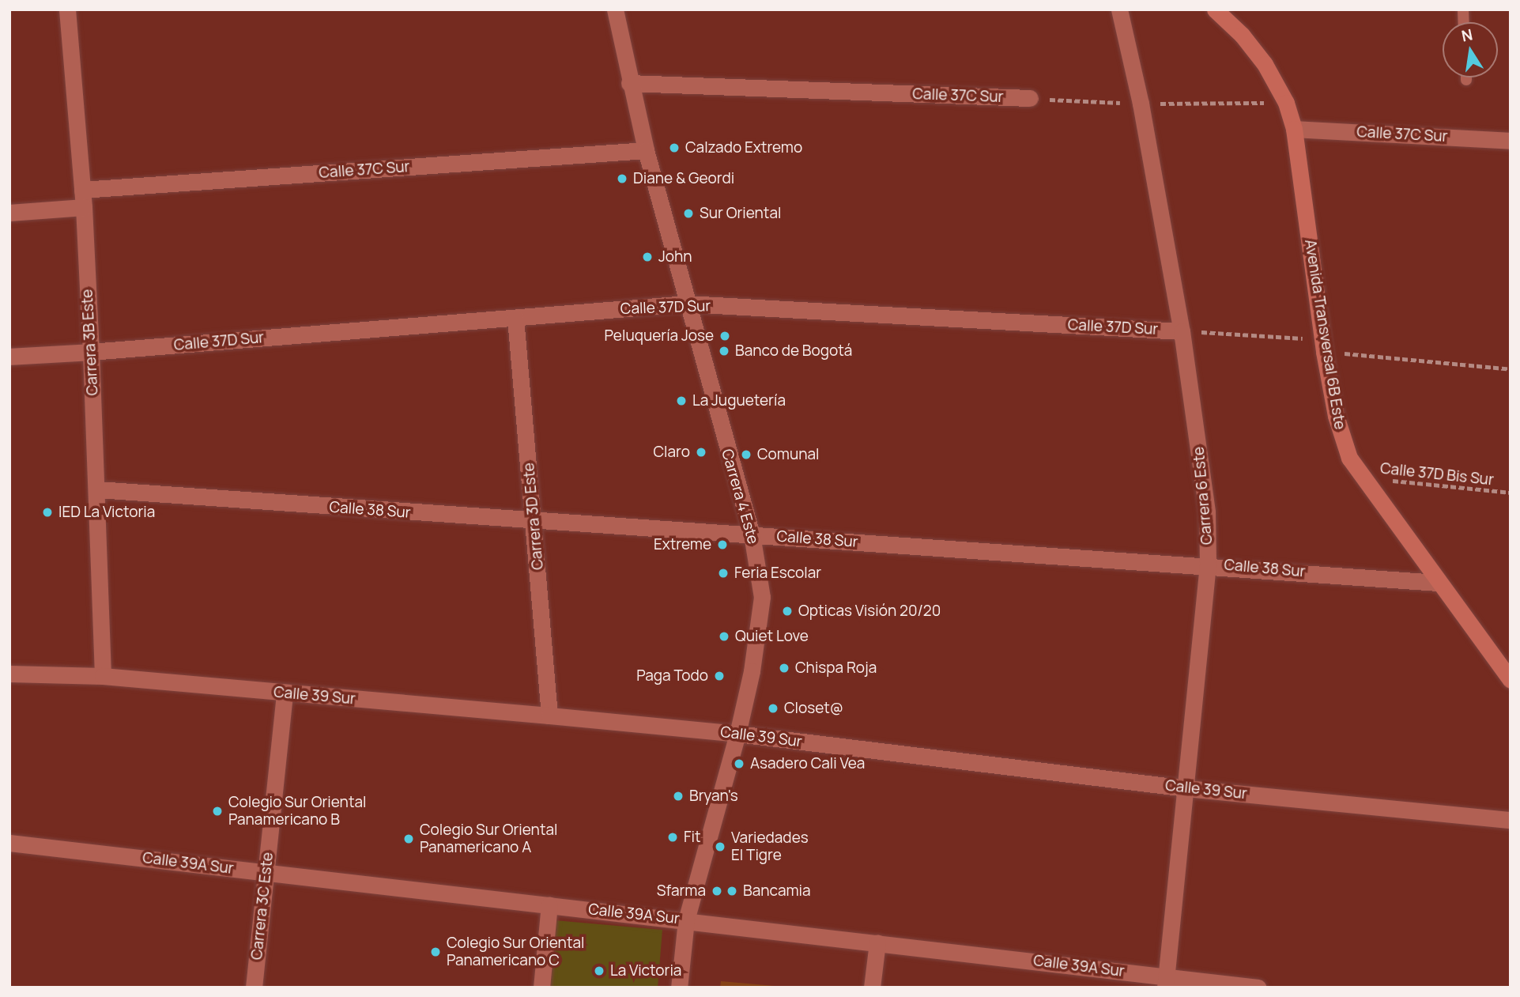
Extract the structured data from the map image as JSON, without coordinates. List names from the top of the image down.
{
  "streets": {
    "main road": ["Avenida Transversal 6B Este"],
    "street": [
      "Calle 37C Sur",
      "Calle 37D Sur",
      "Carrera 3B Este",
      "Carrera 6 Este",
      "Carrera 4 Este",
      "Calle 38 Sur",
      "Carrera 3D Este",
      "Calle 39 Sur",
      "Calle 39A Sur",
      "Carrera 3C Este"
    ],
    "path": ["Calle 37D Bis Sur"]
  },
  "crossings": [
    ["Calle 37C Sur", "Avenida Transversal 6B Este"],
    ["Calle 37C Sur", "Carrera 3B Este"],
    ["Calle 37C Sur", "Carrera 4 Este"],
    ["Calle 37D Sur", "Carrera 3B Este"],
    ["Calle 37D Sur", "Carrera 6 Este"],
    ["Calle 37D Sur", "Carrera 4 Este"],
    ["Calle 37D Sur", "Carrera 3D Este"],
    ["Avenida Transversal 6B Este", "Calle 37D Bis Sur"],
    ["Avenida Transversal 6B Este", "Calle 38 Sur"],
    ["Carrera 3B Este", "Calle 38 Sur"],
    ["Carrera 3B Este", "Calle 39 Sur"],
    ["Carrera 6 Este", "Calle 38 Sur"],
    ["Carrera 6 Este", "Calle 39 Sur"],
    ["Carrera 6 Este", "Calle 39A Sur"],
    ["Carrera 4 Este", "Calle 38 Sur"],
    ["Carrera 4 Este", "Calle 39 Sur"],
    ["Carrera 4 Este", "Calle 39A Sur"],
    ["Calle 38 Sur", "Carrera 3D Este"],
    ["Carrera 3D Este", "Calle 39 Sur"],
    ["Calle 39 Sur", "Carrera 3C Este"],
    ["Calle 39A Sur", "Carrera 3C Este"]
  ],
  "places": [
    "Calzado Extremo",
    "Diane & Geordi",
    "Sur Oriental",
    "John",
    "Peluquería Jose",
    "Banco de Bogotá",
    "La Juguetería",
    "Claro",
    "Comunal",
    "IED La Victoria",
    "Extreme",
    "Feria Escolar",
    "Opticas Visión 20/20",
    "Quiet Love",
    "Chispa Roja",
    "Paga Todo",
    "Closet@",
    "Asadero Cali Vea",
    "Bryan's",
    "Colegio Sur Oriental Panamericano B",
    "Fit",
    "Colegio Sur Oriental Panamericano A",
    "Variedades El Tigre",
    "Sfarma",
    "Bancamia",
    "Colegio Sur Oriental Panamericano C",
    "La Victoria"
  ],
  "north": "top"
}
